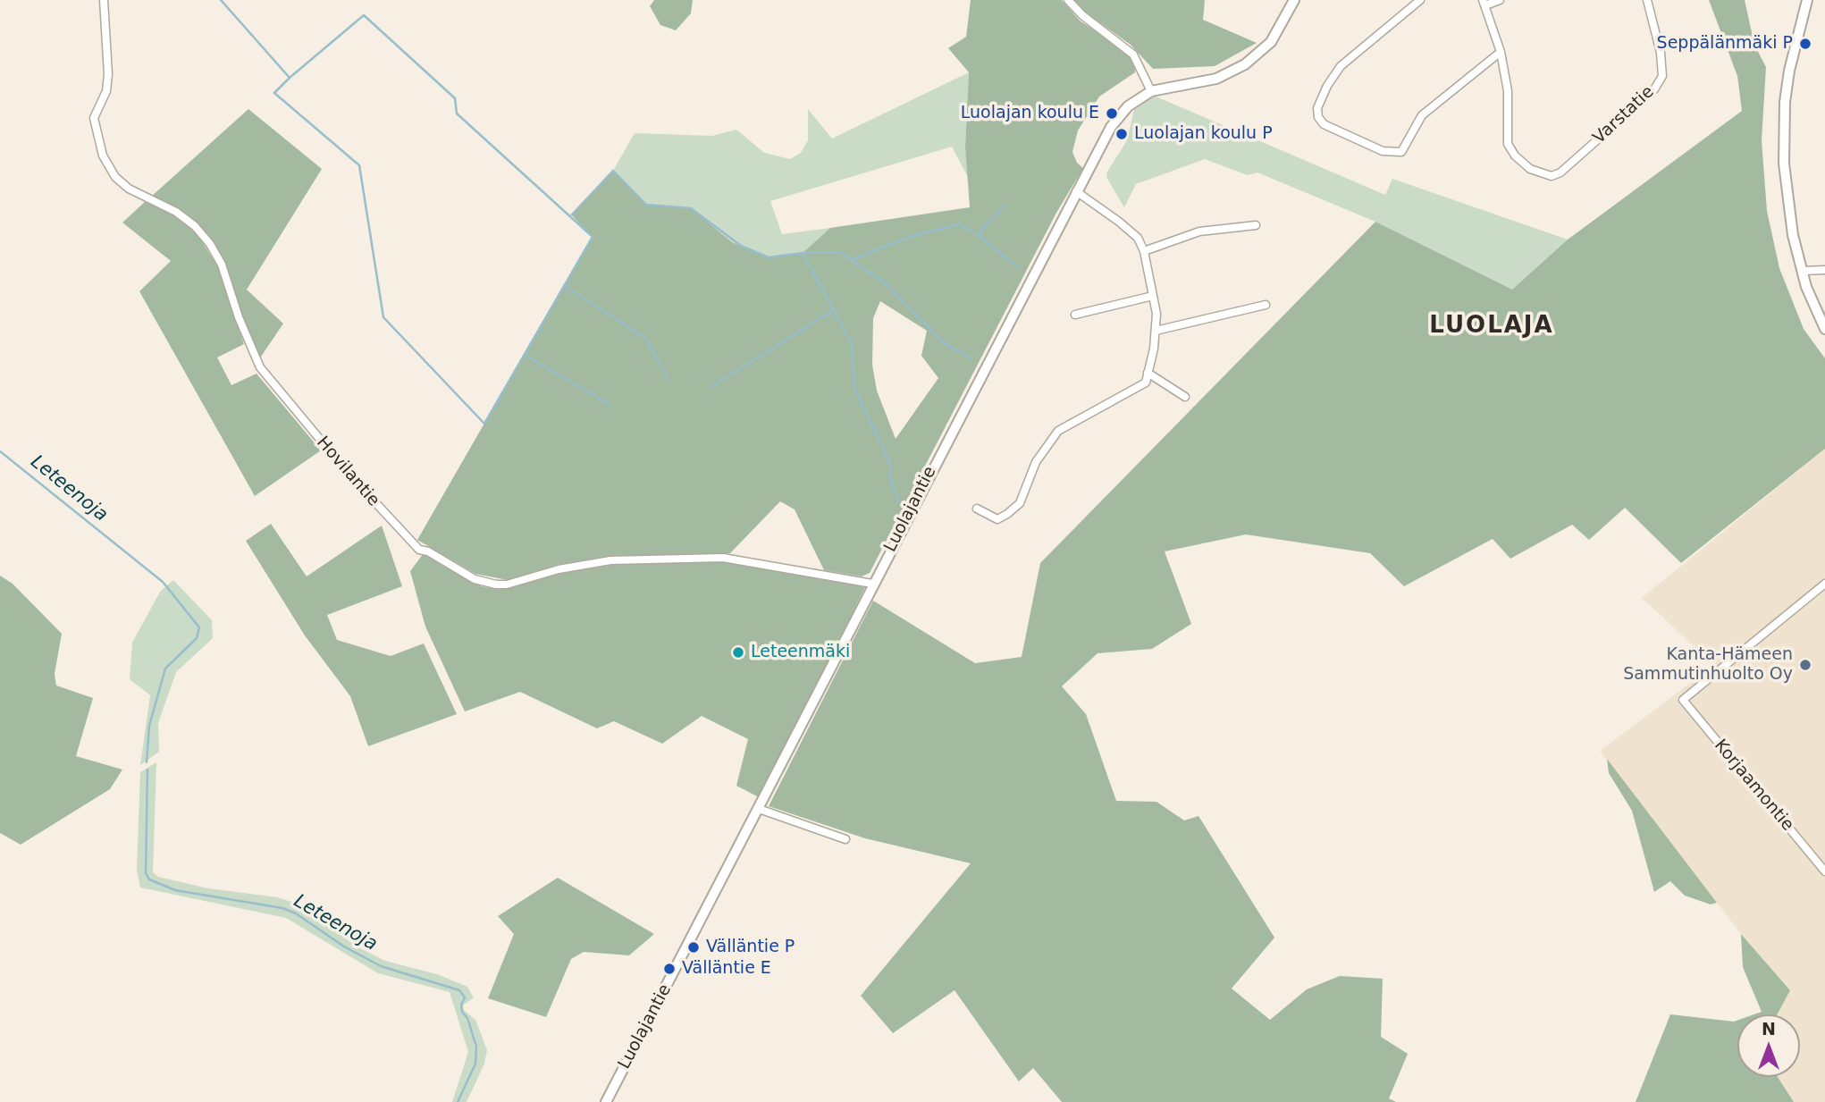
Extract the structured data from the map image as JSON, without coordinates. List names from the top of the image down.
{
  "streets": {
    "main road": ["Luolajantie"],
    "street": ["Varstatie", "Hovilantie", "Korjaamontie"]
  },
  "crossings": [
    ["Hovilantie", "Luolajantie"]
  ],
  "districts": ["LUOLAJA"],
  "water": ["Leteenoja"],
  "places": [
    "Seppälänmäki P",
    "Luolajan koulu E",
    "Luolajan koulu P",
    "Leteenmäki",
    "Kanta-Hämeen Sammutinhuolto Oy",
    "Välläntie P",
    "Välläntie E"
  ],
  "north": "top"
}
